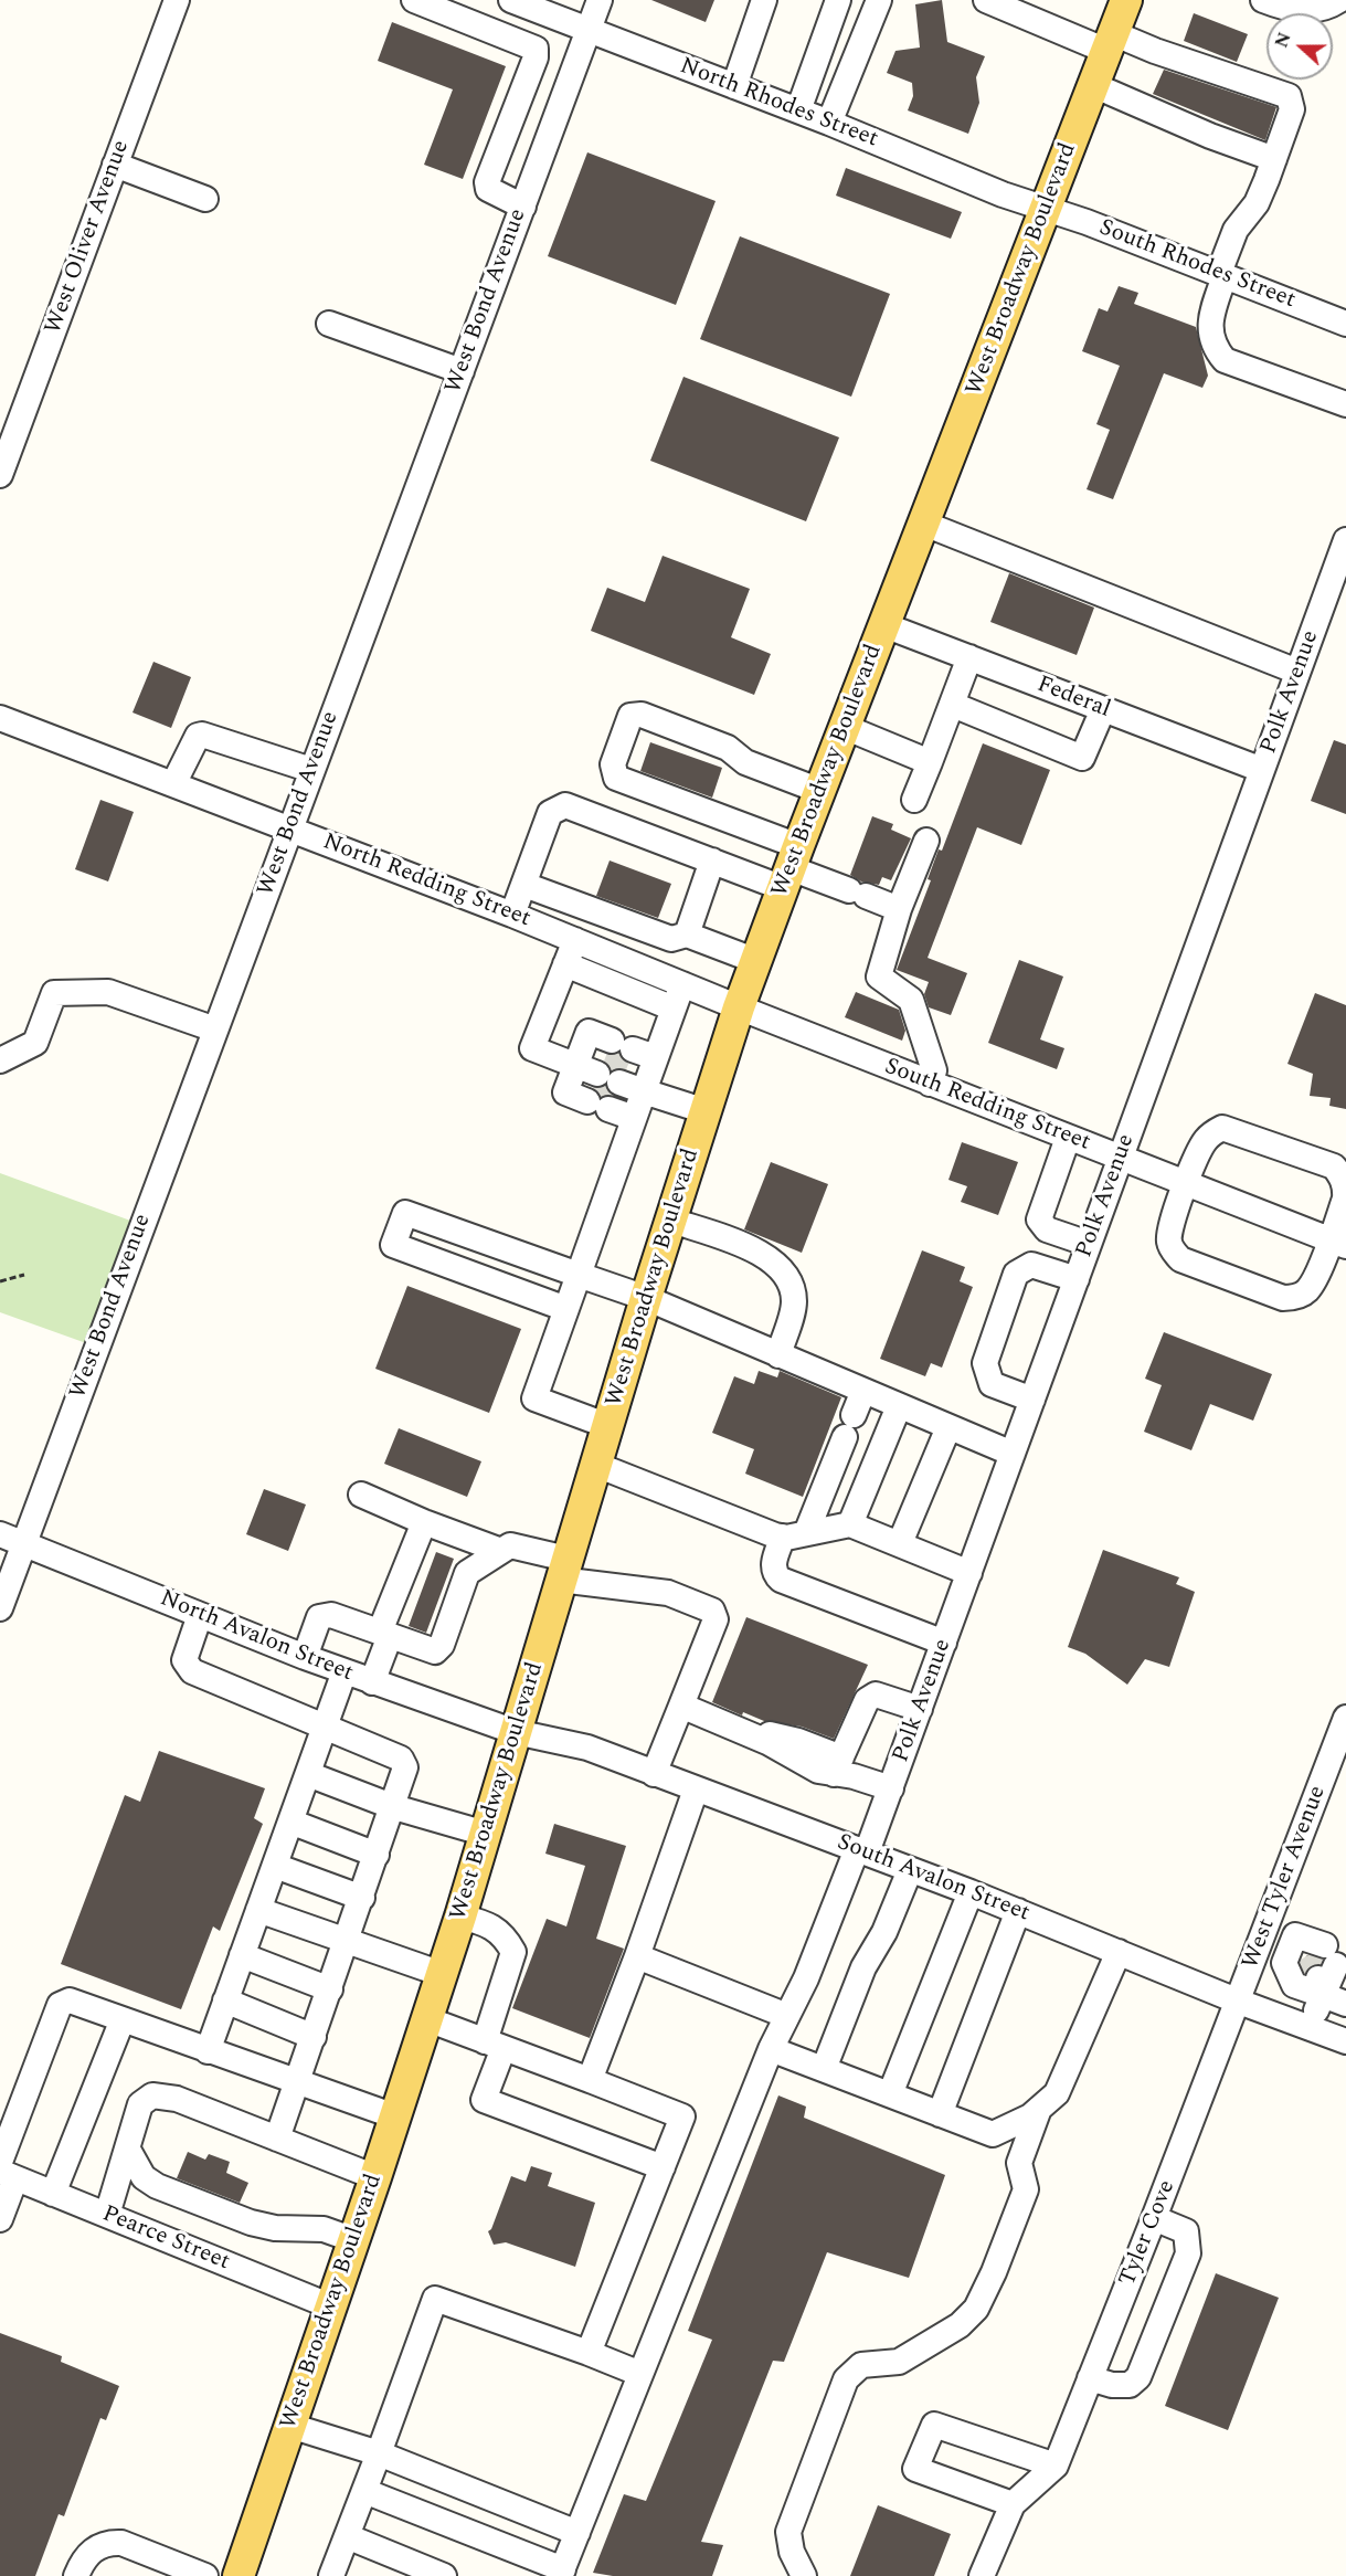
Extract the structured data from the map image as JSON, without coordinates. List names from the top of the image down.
{
  "streets": {
    "main road": ["West Broadway Boulevard"],
    "street": [
      "North Rhodes Street",
      "West Oliver Avenue",
      "South Rhodes Street",
      "West Bond Avenue",
      "Polk Avenue",
      "Federal",
      "North Redding Street",
      "South Redding Street",
      "North Avalon Street",
      "West Tyler Avenue",
      "South Avalon Street",
      "Tyler Cove",
      "Pearce Street"
    ]
  },
  "crossings": [
    ["North Rhodes Street", "South Rhodes Street"],
    ["North Rhodes Street", "West Broadway Boulevard"],
    ["North Rhodes Street", "West Bond Avenue"],
    ["South Rhodes Street", "West Broadway Boulevard"],
    ["West Broadway Boulevard", "Federal"],
    ["West Broadway Boulevard", "North Redding Street"],
    ["West Broadway Boulevard", "South Redding Street"],
    ["West Broadway Boulevard", "North Avalon Street"],
    ["West Broadway Boulevard", "South Avalon Street"],
    ["West Broadway Boulevard", "Pearce Street"],
    ["West Bond Avenue", "North Redding Street"],
    ["West Bond Avenue", "North Avalon Street"],
    ["Polk Avenue", "Federal"],
    ["Polk Avenue", "South Redding Street"],
    ["Polk Avenue", "South Avalon Street"],
    ["North Redding Street", "South Redding Street"],
    ["North Avalon Street", "South Avalon Street"],
    ["West Tyler Avenue", "South Avalon Street"],
    ["West Tyler Avenue", "Tyler Cove"],
    ["South Avalon Street", "Tyler Cove"]
  ],
  "north": "left"
}
